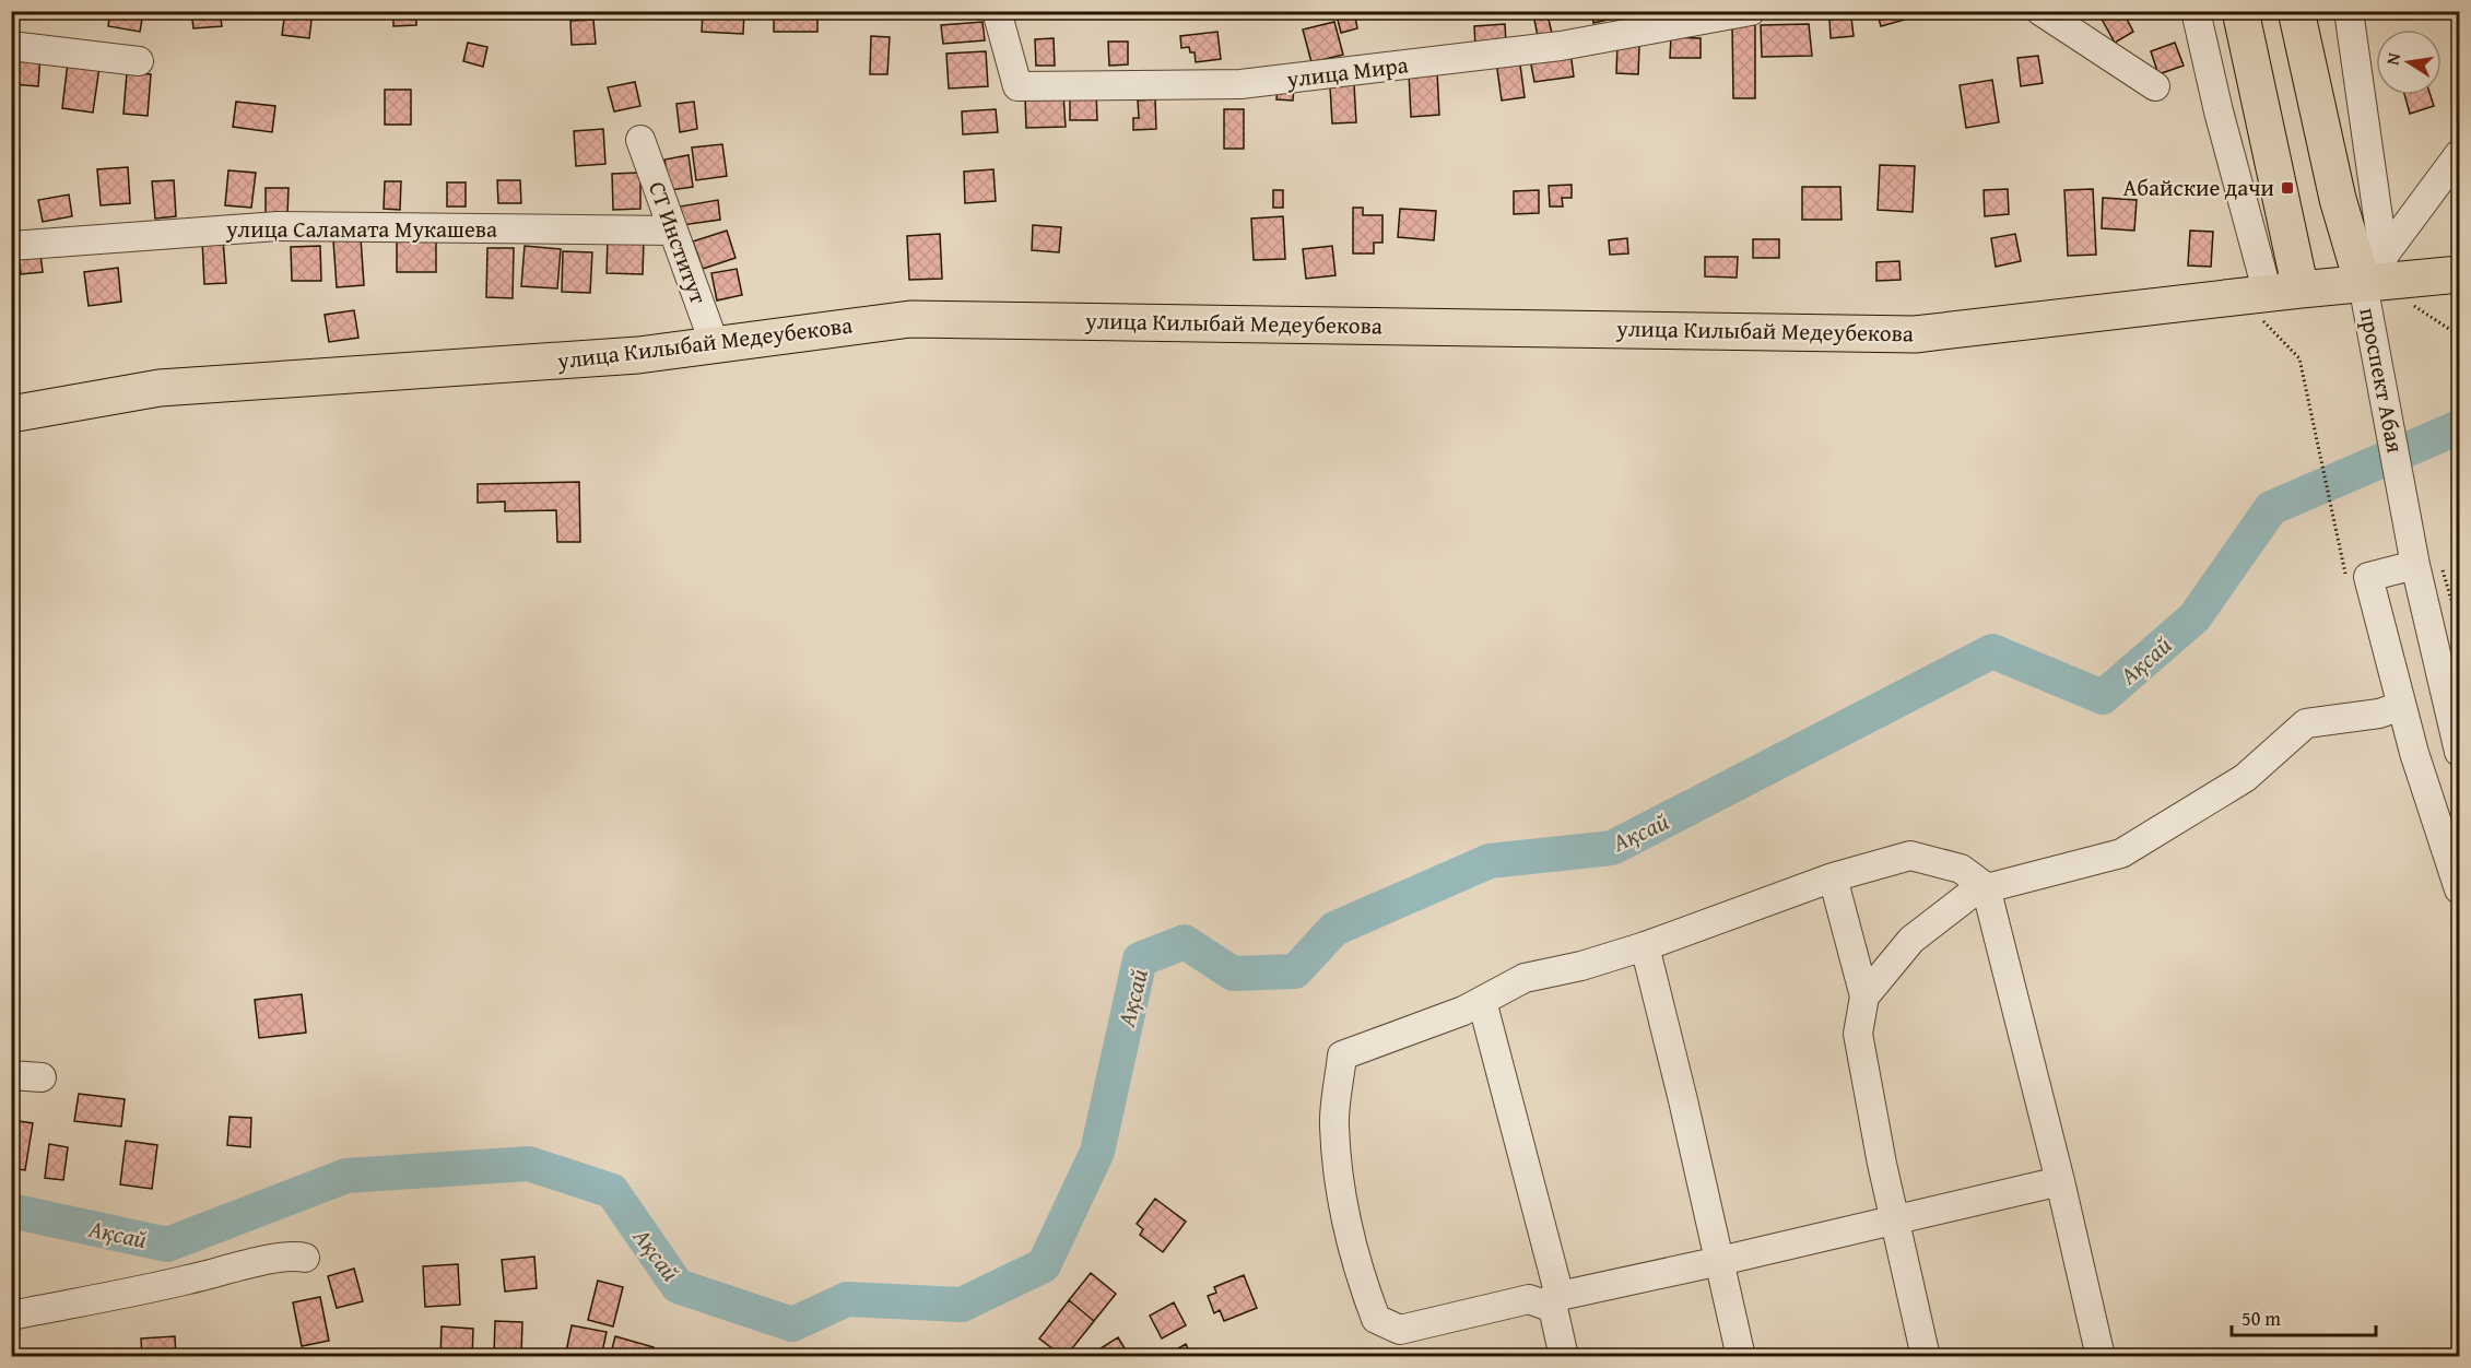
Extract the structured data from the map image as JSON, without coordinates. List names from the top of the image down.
{
  "streets": {
    "main road": ["улица Килыбай Медеубекова", "проспект Абая"],
    "street": ["улица Мира", "улица Саламата Мукашева", "СТ Институт"]
  },
  "crossings": [
    ["улица Саламата Мукашева", "СТ Институт"],
    ["СТ Институт", "улица Килыбай Медеубекова"],
    ["улица Килыбай Медеубекова", "проспект Абая"]
  ],
  "water": ["Ақсай"],
  "places": {
    "transit": ["Абайские дачи"]
  },
  "scale_bar": "50 m",
  "north": "left"
}
